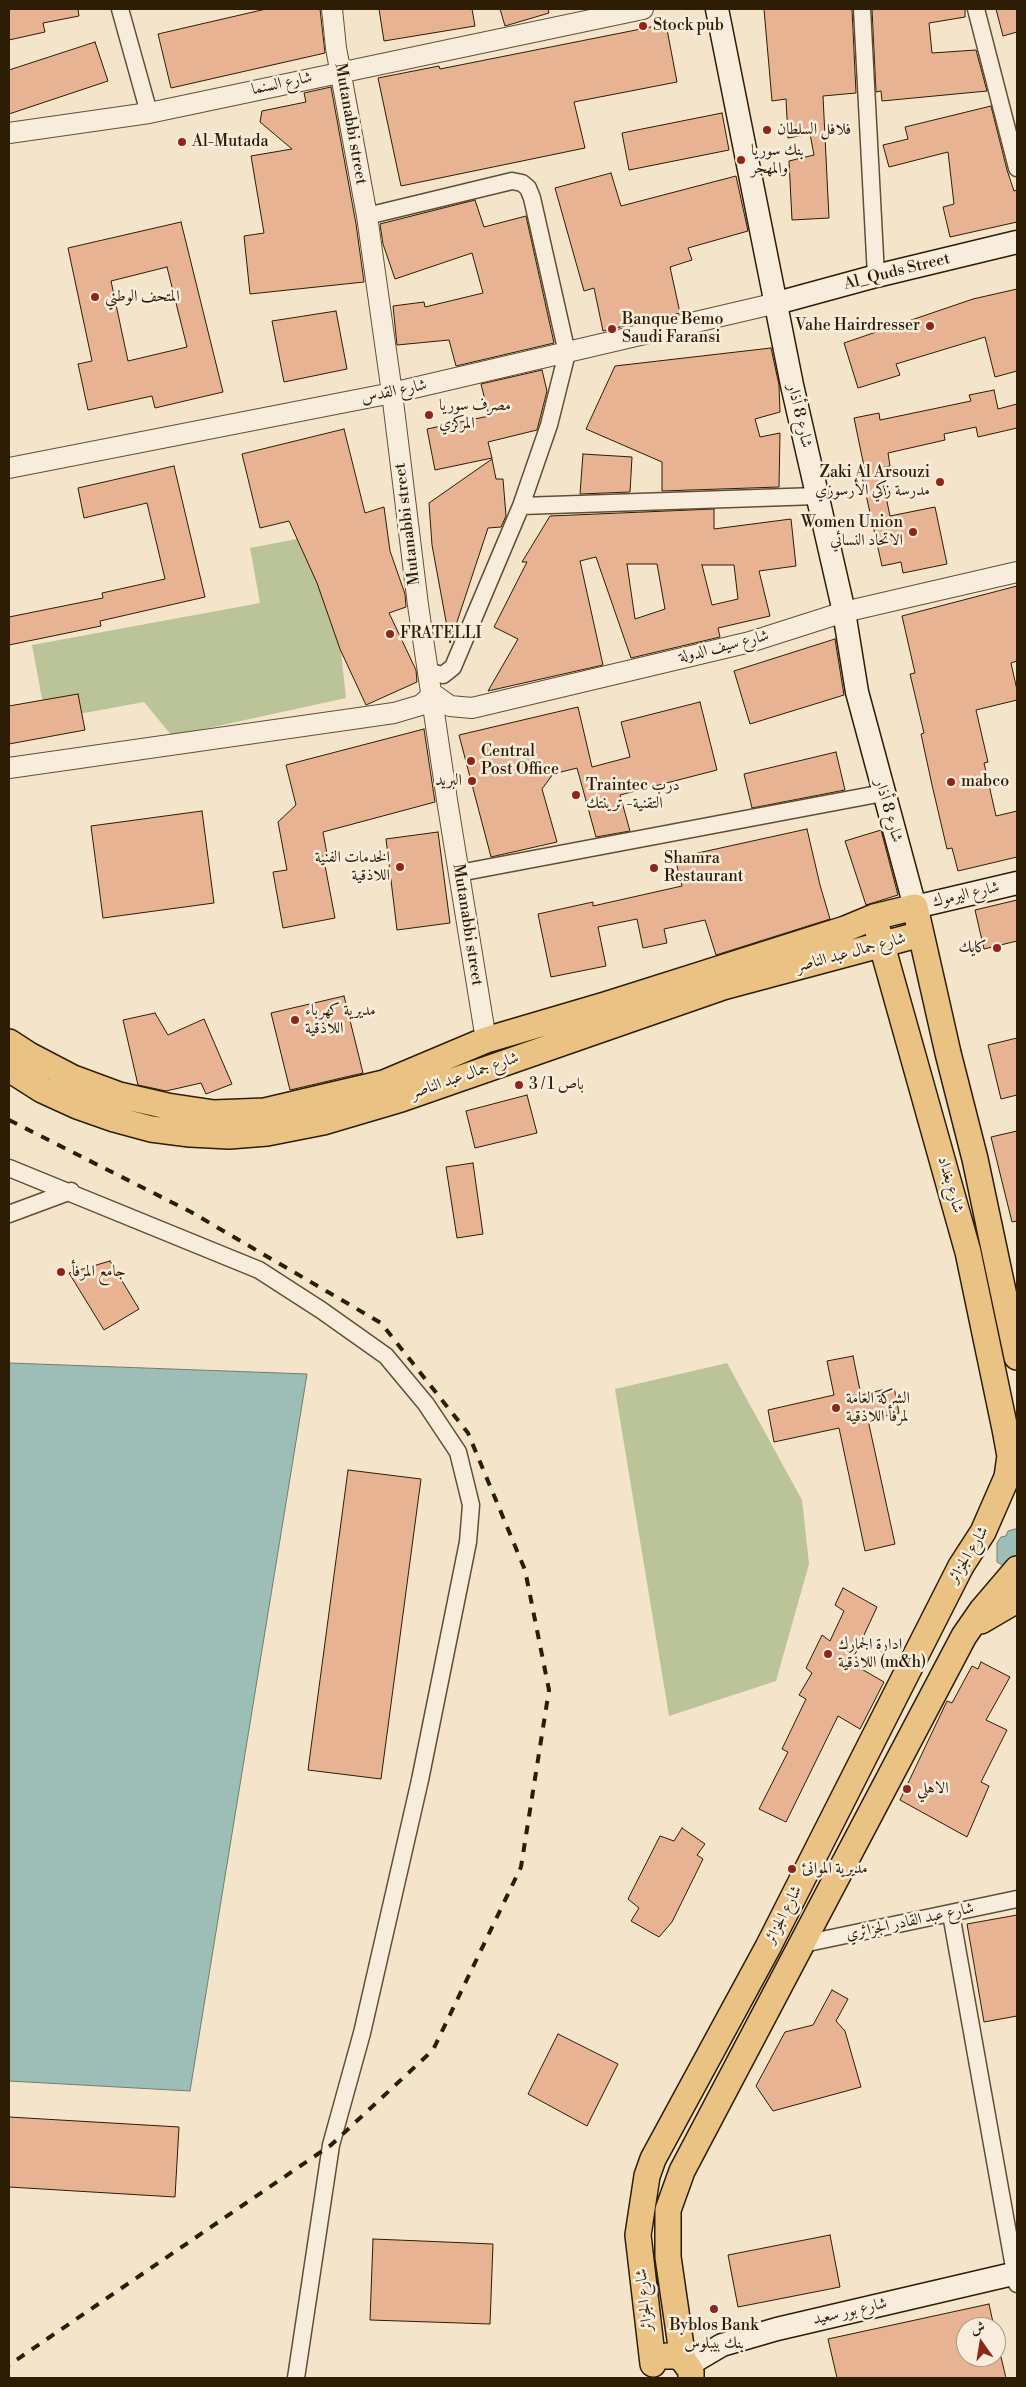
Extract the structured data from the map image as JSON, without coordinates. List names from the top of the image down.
{
  "streets": {
    "main road": [
      "Al_Quds Street",
      "شارع 8 أذار",
      "شارع اليرموك",
      "شارع جمال عبد الناصر",
      "شارع بغداد",
      "شارع الجزائر",
      "شارع بور سعيد"
    ],
    "street": [
      "شارع السنما",
      "Mutanabbi street",
      "شارع القدس",
      "شارع سيف الدولة",
      "شارع عبد القادر الجزائري"
    ]
  },
  "crossings": [
    ["شارع السنما", "Mutanabbi street"],
    ["Mutanabbi street", "شارع القدس"],
    ["Mutanabbi street", "شارع سيف الدولة"],
    ["Mutanabbi street", "شارع جمال عبد الناصر"],
    ["Al_Quds Street", "شارع القدس"],
    ["Al_Quds Street", "شارع 8 أذار"],
    ["شارع القدس", "شارع 8 أذار"],
    ["شارع 8 أذار", "شارع سيف الدولة"],
    ["شارع 8 أذار", "شارع اليرموك"],
    ["شارع 8 أذار", "شارع جمال عبد الناصر"],
    ["شارع 8 أذار", "شارع بغداد"],
    ["شارع اليرموك", "شارع جمال عبد الناصر"],
    ["شارع اليرموك", "شارع بغداد"],
    ["شارع جمال عبد الناصر", "شارع بغداد"],
    ["شارع بغداد", "شارع الجزائر"],
    ["شارع الجزائر", "شارع عبد القادر الجزائري"],
    ["شارع الجزائر", "شارع بور سعيد"]
  ],
  "places": [
    "Stock pub",
    "فلافل السلطان",
    "Al-Mutada",
    "بنك سوريا والمهجر",
    "المتحف الوطني",
    "Vahe Hairdresser",
    "Banque Bemo Saudi Faransi",
    "مصرف سوريا المركزي",
    "Zaki Al Arsouzi مدرسة زكي الأرسوزي",
    "Women Union الاتحاد النسائي",
    "FRATELLI",
    "Central Post Office",
    "البريد",
    "mabco",
    "Traintec درب التقنية- ترينتك",
    "الخدمات الفنية اللاذقية",
    "Shamra Restaurant",
    "كايك",
    "مديرية كهرباء اللاذقية",
    "باص 1 / 3",
    "جامع المرفأ",
    "الشركة العامة لمرفأ اللاذقية",
    "ادارة الجمارك اللاذقية (m&h)",
    "الاهلي",
    "مديرية الموانئ",
    "Byblos Bank بنك بيبلوس"
  ],
  "north": "top"
}
